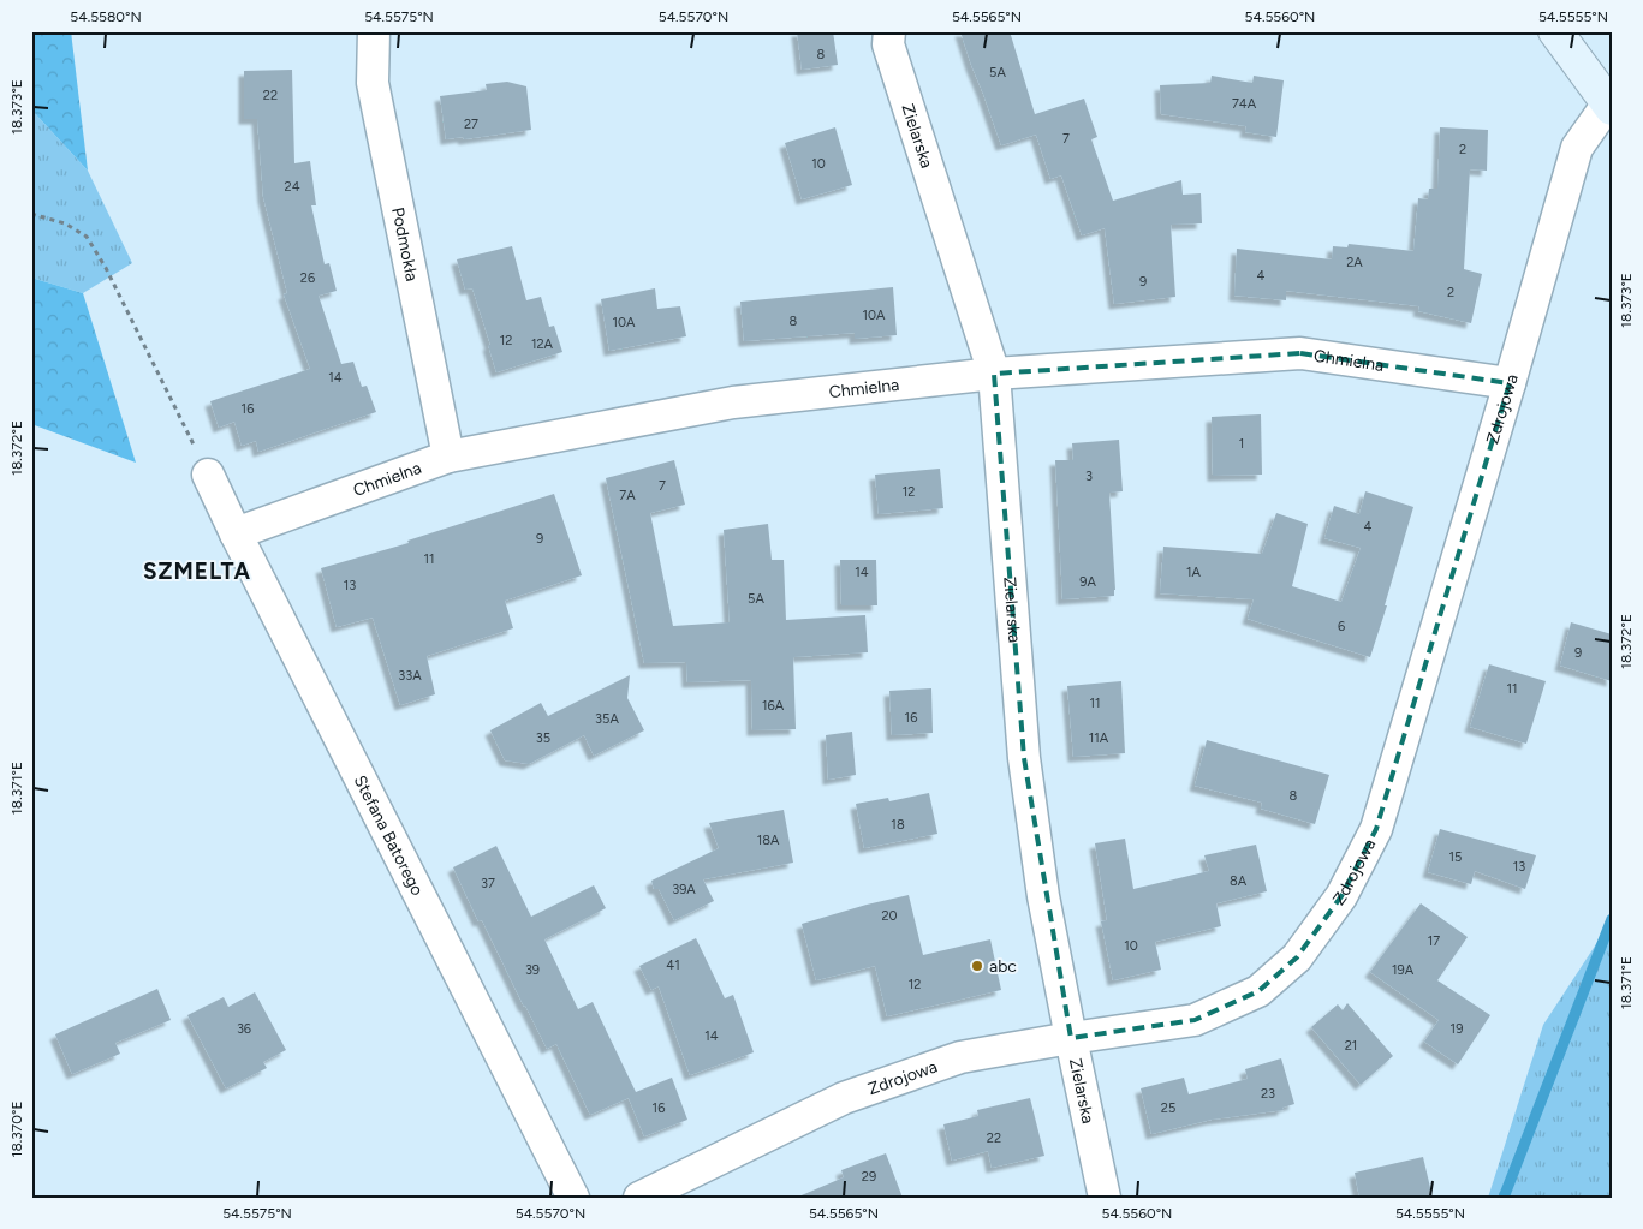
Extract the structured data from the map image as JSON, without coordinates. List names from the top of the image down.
{
  "streets": {
    "street": [
      "Zielarska",
      "Podmokła",
      "Chmielna",
      "Zdrojowa",
      "Stefana Batorego"
    ]
  },
  "crossings": [
    ["Zielarska", "Chmielna"],
    ["Zielarska", "Zdrojowa"],
    ["Podmokła", "Chmielna"],
    ["Chmielna", "Zdrojowa"],
    ["Chmielna", "Stefana Batorego"]
  ],
  "districts": ["SZMELTA"],
  "places": ["abc"],
  "house_numbers": [
    "8",
    "5A",
    "22",
    "74A",
    "27",
    "7",
    "2",
    "10",
    "24",
    "2A",
    "4",
    "26",
    "9",
    "2",
    "10A",
    "8",
    "10A",
    "12",
    "12A",
    "14",
    "16",
    "1",
    "3",
    "7",
    "12",
    "7A",
    "4",
    "9",
    "11",
    "14",
    "1A",
    "9A",
    "13",
    "5A",
    "6",
    "9",
    "33A",
    "11",
    "11",
    "16A",
    "16",
    "35A",
    "35",
    "11A",
    "8",
    "18",
    "18A",
    "15",
    "13",
    "8A",
    "37",
    "39A",
    "20",
    "17",
    "10",
    "41",
    "39",
    "19A",
    "12",
    "36",
    "19",
    "14",
    "21",
    "23",
    "16",
    "25",
    "22",
    "29"
  ],
  "coordinates": [
    "54.5580°N",
    "54.5575°N",
    "54.5570°N",
    "54.5565°N",
    "54.5560°N",
    "54.5555°N",
    "18.373°E",
    "18.372°E",
    "18.371°E",
    "18.370°E"
  ]
}
